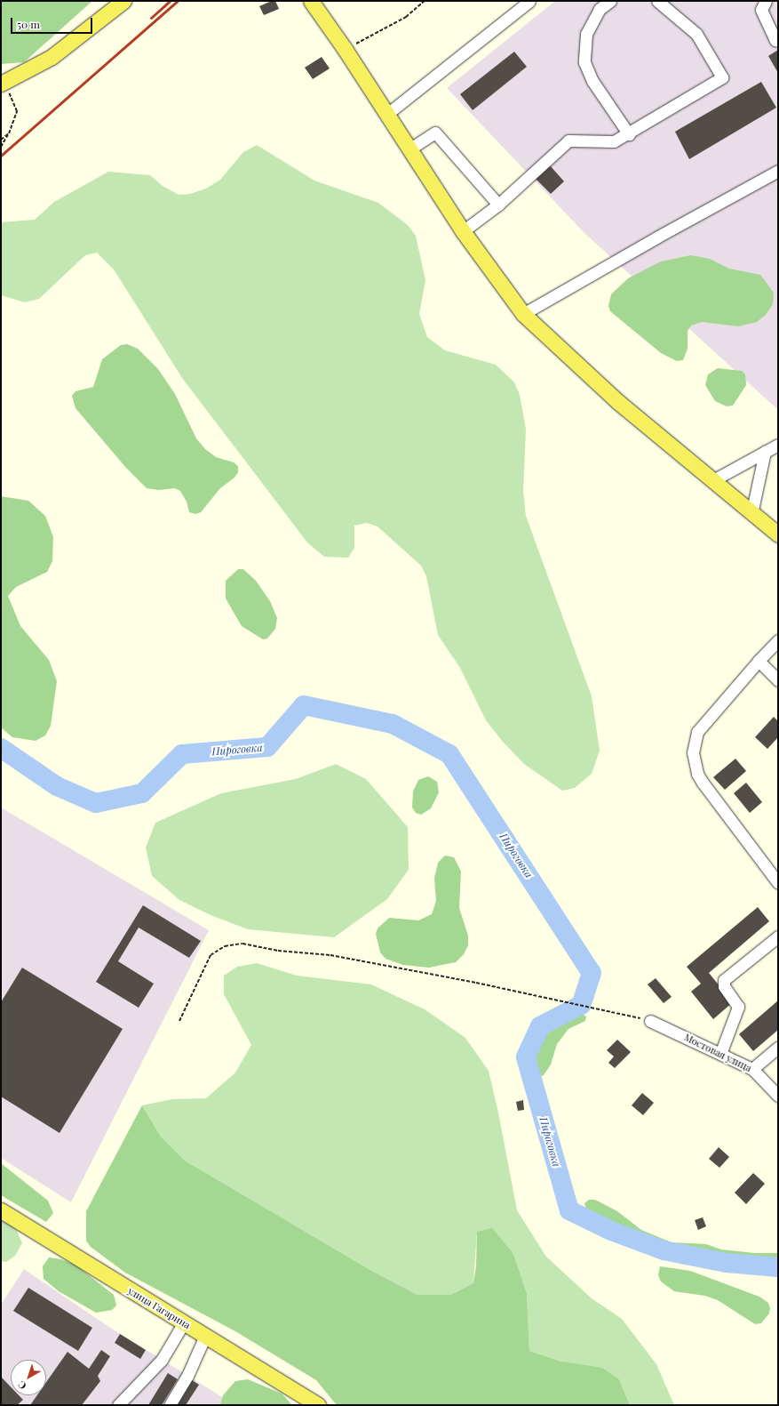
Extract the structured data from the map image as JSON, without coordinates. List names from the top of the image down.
{
  "streets": {
    "main road": ["улица Гагарина"],
    "street": ["Мостовая улица"]
  },
  "water": ["Пироговка"],
  "scale_bar": "50 m",
  "north": "bottom left"
}
